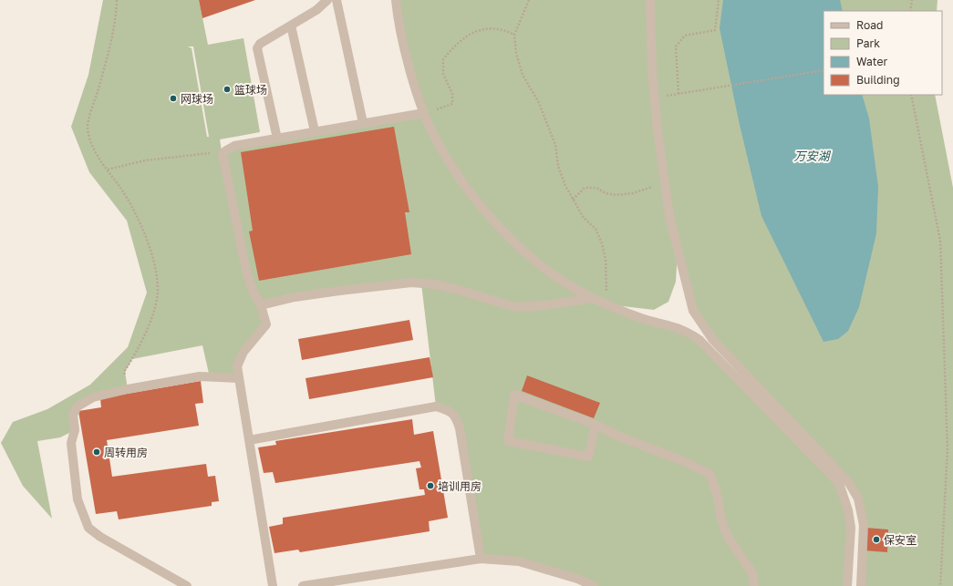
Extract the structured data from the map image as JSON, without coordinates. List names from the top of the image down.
{
  "water": ["万安湖"],
  "places": [
    "篮球场",
    "网球场",
    "周转用房",
    "培训用房",
    "保安室"
  ],
  "legend": [
    "Road",
    "Park",
    "Water",
    "Building"
  ]
}
